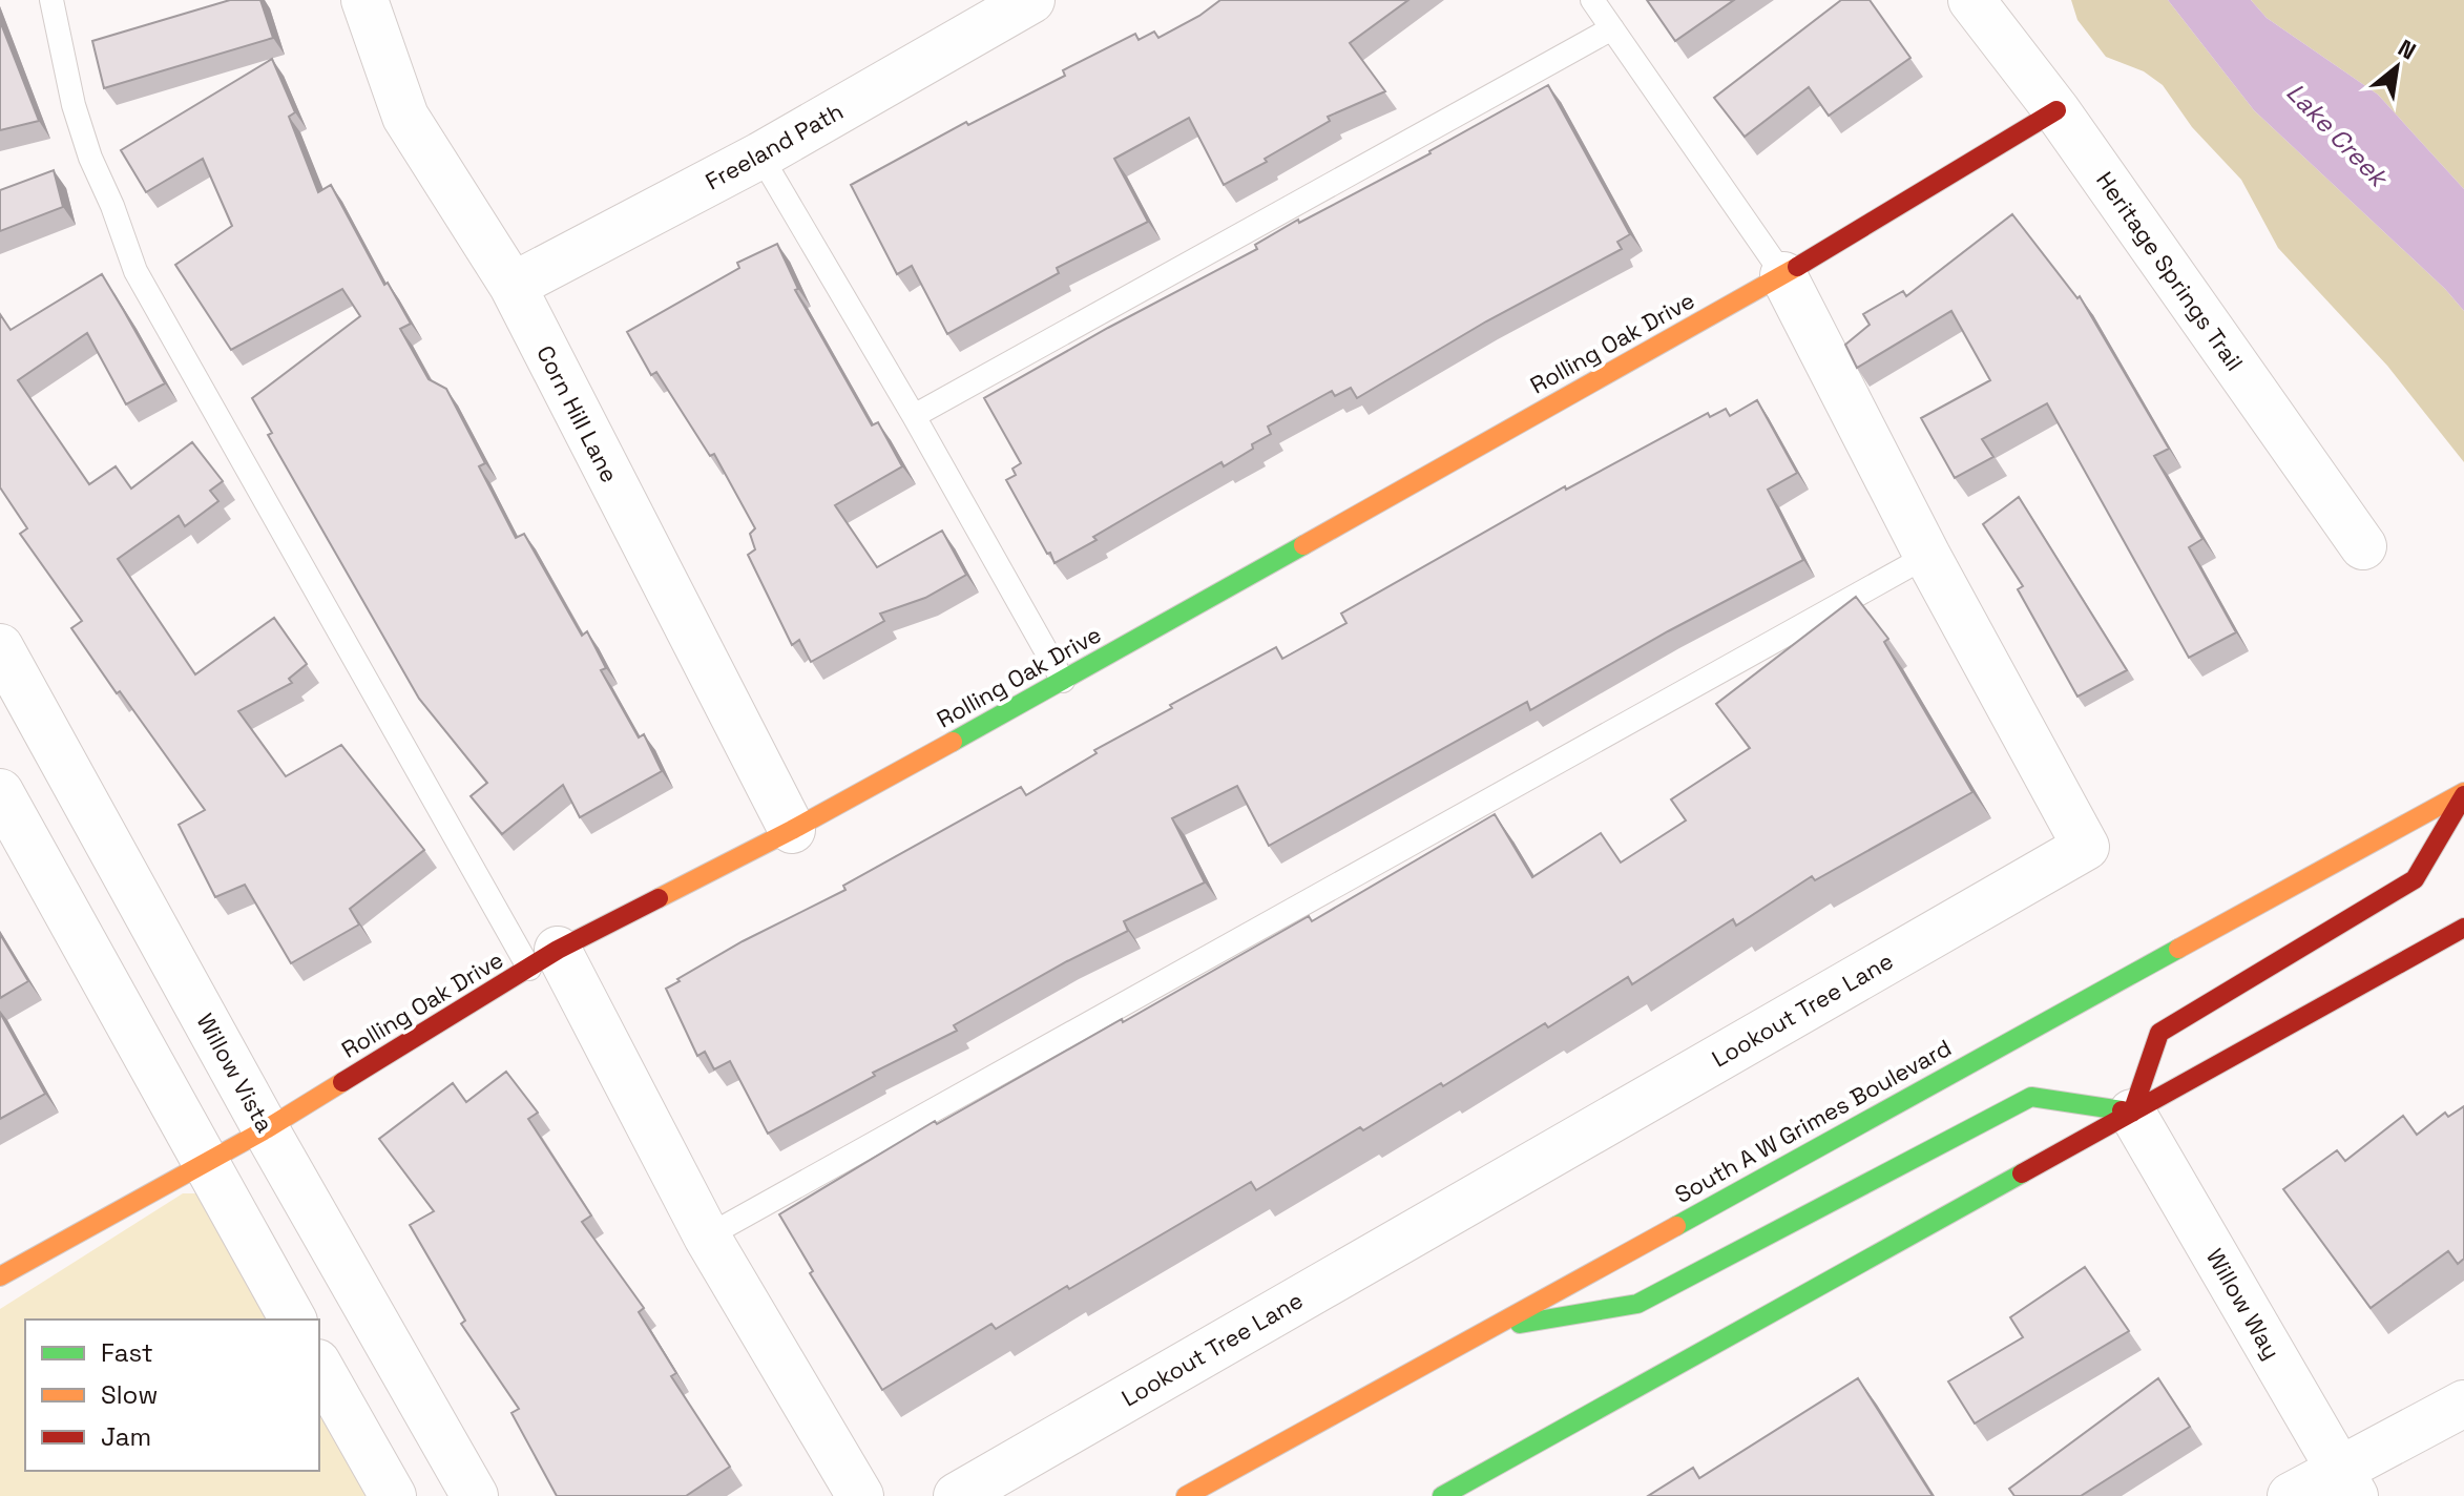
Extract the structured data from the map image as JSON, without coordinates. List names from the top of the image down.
{
  "streets": {
    "main road": ["Rolling Oak Drive", "South A W Grimes Boulevard"],
    "street": [
      "Freeland Path",
      "Heritage Springs Trail",
      "Corn Hill Lane",
      "Lookout Tree Lane",
      "Willow Vista",
      "Willow Way"
    ]
  },
  "crossings": [
    ["Freeland Path", "Corn Hill Lane"],
    ["Heritage Springs Trail", "Rolling Oak Drive"],
    ["Rolling Oak Drive", "Corn Hill Lane"],
    ["Rolling Oak Drive", "Lookout Tree Lane"],
    ["Rolling Oak Drive", "Willow Vista"]
  ],
  "water": ["Lake Creek"],
  "legend": ["Fast", "Slow", "Jam"],
  "north": "top right"
}
